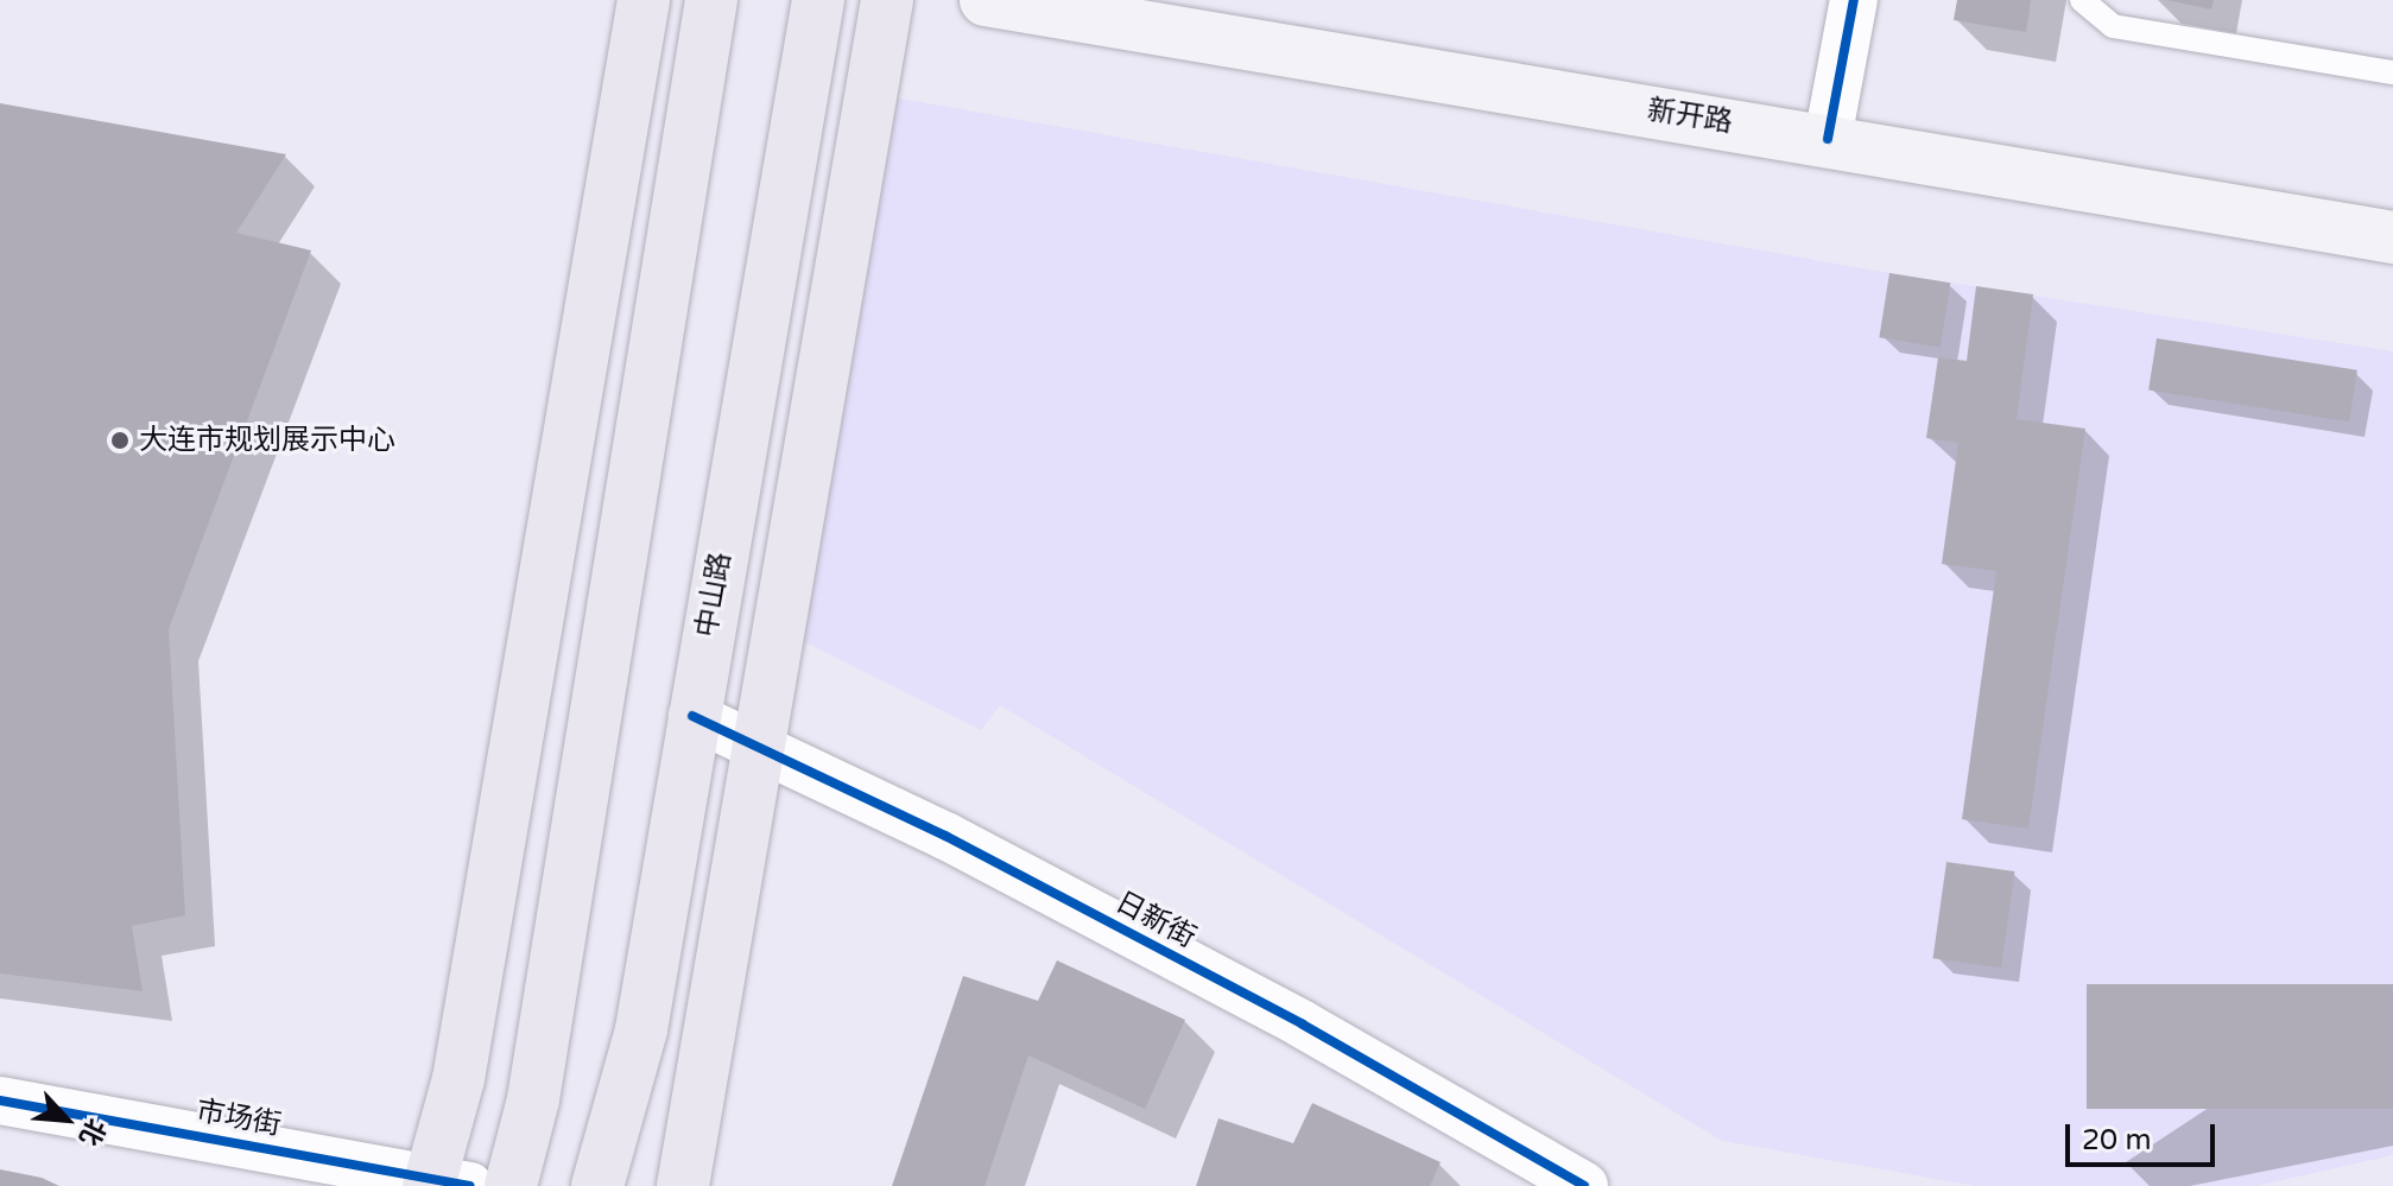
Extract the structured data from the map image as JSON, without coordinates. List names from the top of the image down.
{
  "streets": {
    "main road": ["新开路", "中山路"],
    "street": ["日新街", "市场街"]
  },
  "crossings": [
    ["中山路", "日新街"]
  ],
  "places": ["大连市规划展示中心"],
  "scale_bar": "20 m",
  "north": "bottom right"
}
